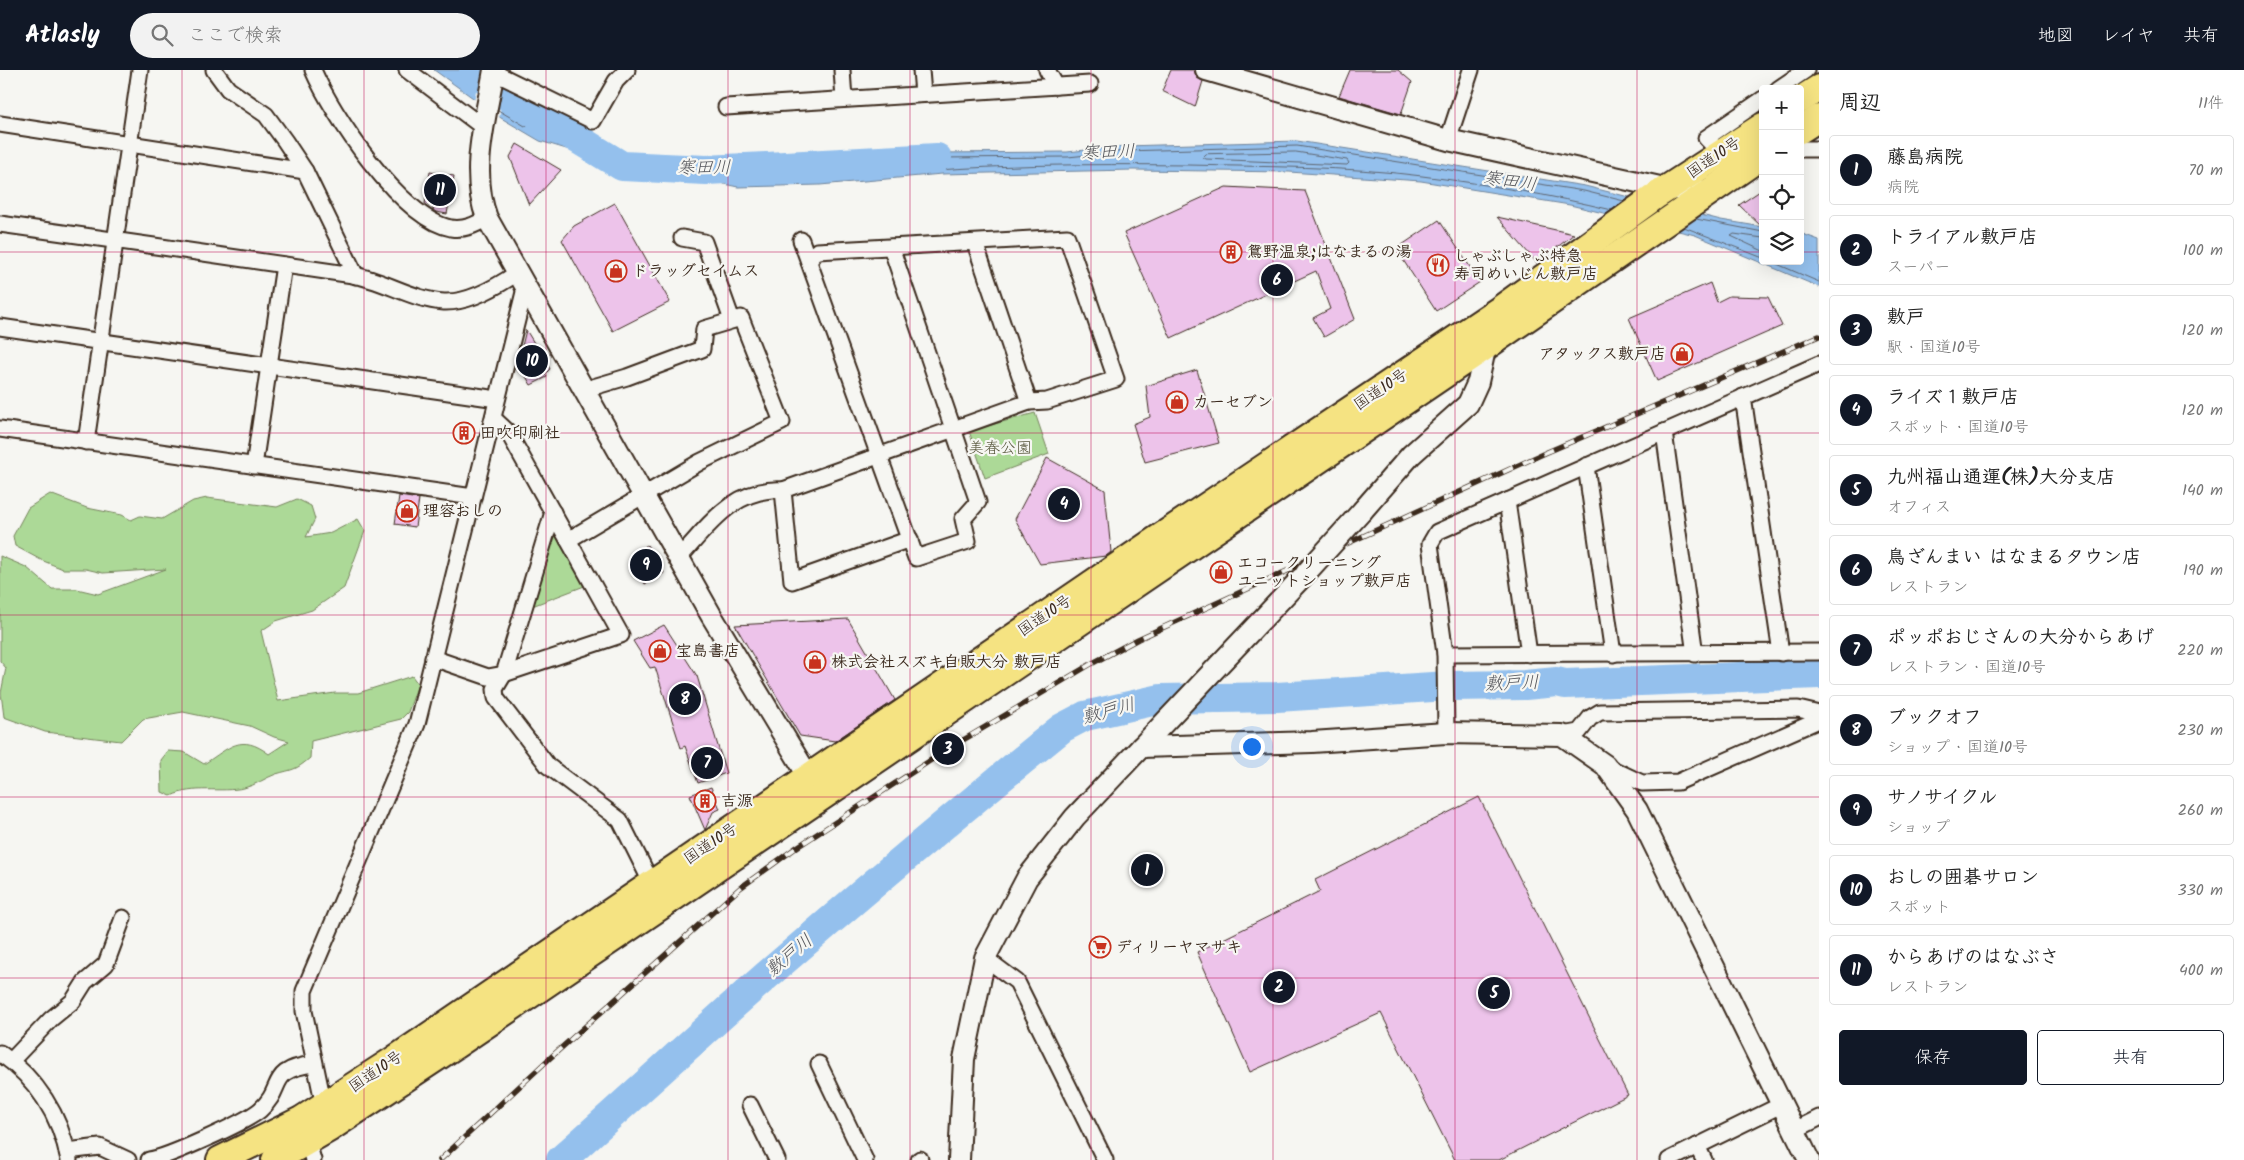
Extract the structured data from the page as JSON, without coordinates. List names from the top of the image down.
{
  "streets": {
    "highway": ["国道10号"]
  },
  "water": ["寒田川", "敷戸川"],
  "parks": ["美春公園"],
  "places": {
    "building": ["鴛野温泉;はなまるの湯", "田吹印刷社", "吉源"],
    "restaurant": ["しゃぶしゃぶ特急 寿司めいじん敷戸店"],
    "shop": [
      "ドラッグセイムス",
      "アタックス敷戸店",
      "カーセブン",
      "理容おしの",
      "エコークリーニング ユニットショップ敷戸店",
      "宝島書店",
      "株式会社スズキ自販大分 敷戸店"
    ],
    "supermarket": ["ディリーヤマサキ"]
  },
  "page": {
    "header": "Atlasly",
    "search": "ここで検索",
    "nav": ["地図", "レイヤ", "共有"],
    "heading": ["周辺", "11件"],
    "map_buttons": ["+", "−"],
    "list": [
      {
        "mark": "1",
        "name": "藤島病院",
        "note": "病院",
        "value": "70 m"
      },
      {
        "mark": "2",
        "name": "トライアル敷戸店",
        "note": "スーパー",
        "value": "100 m"
      },
      {
        "mark": "3",
        "name": "敷戸",
        "note": "駅 · 国道10号",
        "value": "120 m"
      },
      {
        "mark": "4",
        "name": "ライズ１敷戸店",
        "note": "スポット · 国道10号",
        "value": "120 m"
      },
      {
        "mark": "5",
        "name": "九州福山通運(株)大分支店",
        "note": "オフィス",
        "value": "140 m"
      },
      {
        "mark": "6",
        "name": "鳥ざんまい はなまるタウン店",
        "note": "レストラン",
        "value": "190 m"
      },
      {
        "mark": "7",
        "name": "ポッポおじさんの大分からあげ",
        "note": "レストラン · 国道10号",
        "value": "220 m"
      },
      {
        "mark": "8",
        "name": "ブックオフ",
        "note": "ショップ · 国道10号",
        "value": "230 m"
      },
      {
        "mark": "9",
        "name": "サノサイクル",
        "note": "ショップ",
        "value": "260 m"
      },
      {
        "mark": "10",
        "name": "おしの囲碁サロン",
        "note": "スポット",
        "value": "330 m"
      },
      {
        "mark": "11",
        "name": "からあげのはなぶさ",
        "note": "レストラン",
        "value": "400 m"
      }
    ],
    "pins": [
      "11",
      "6",
      "10",
      "4",
      "9",
      "8",
      "3",
      "7",
      "1",
      "2",
      "5"
    ],
    "buttons": ["保存", "共有"]
  }
}
